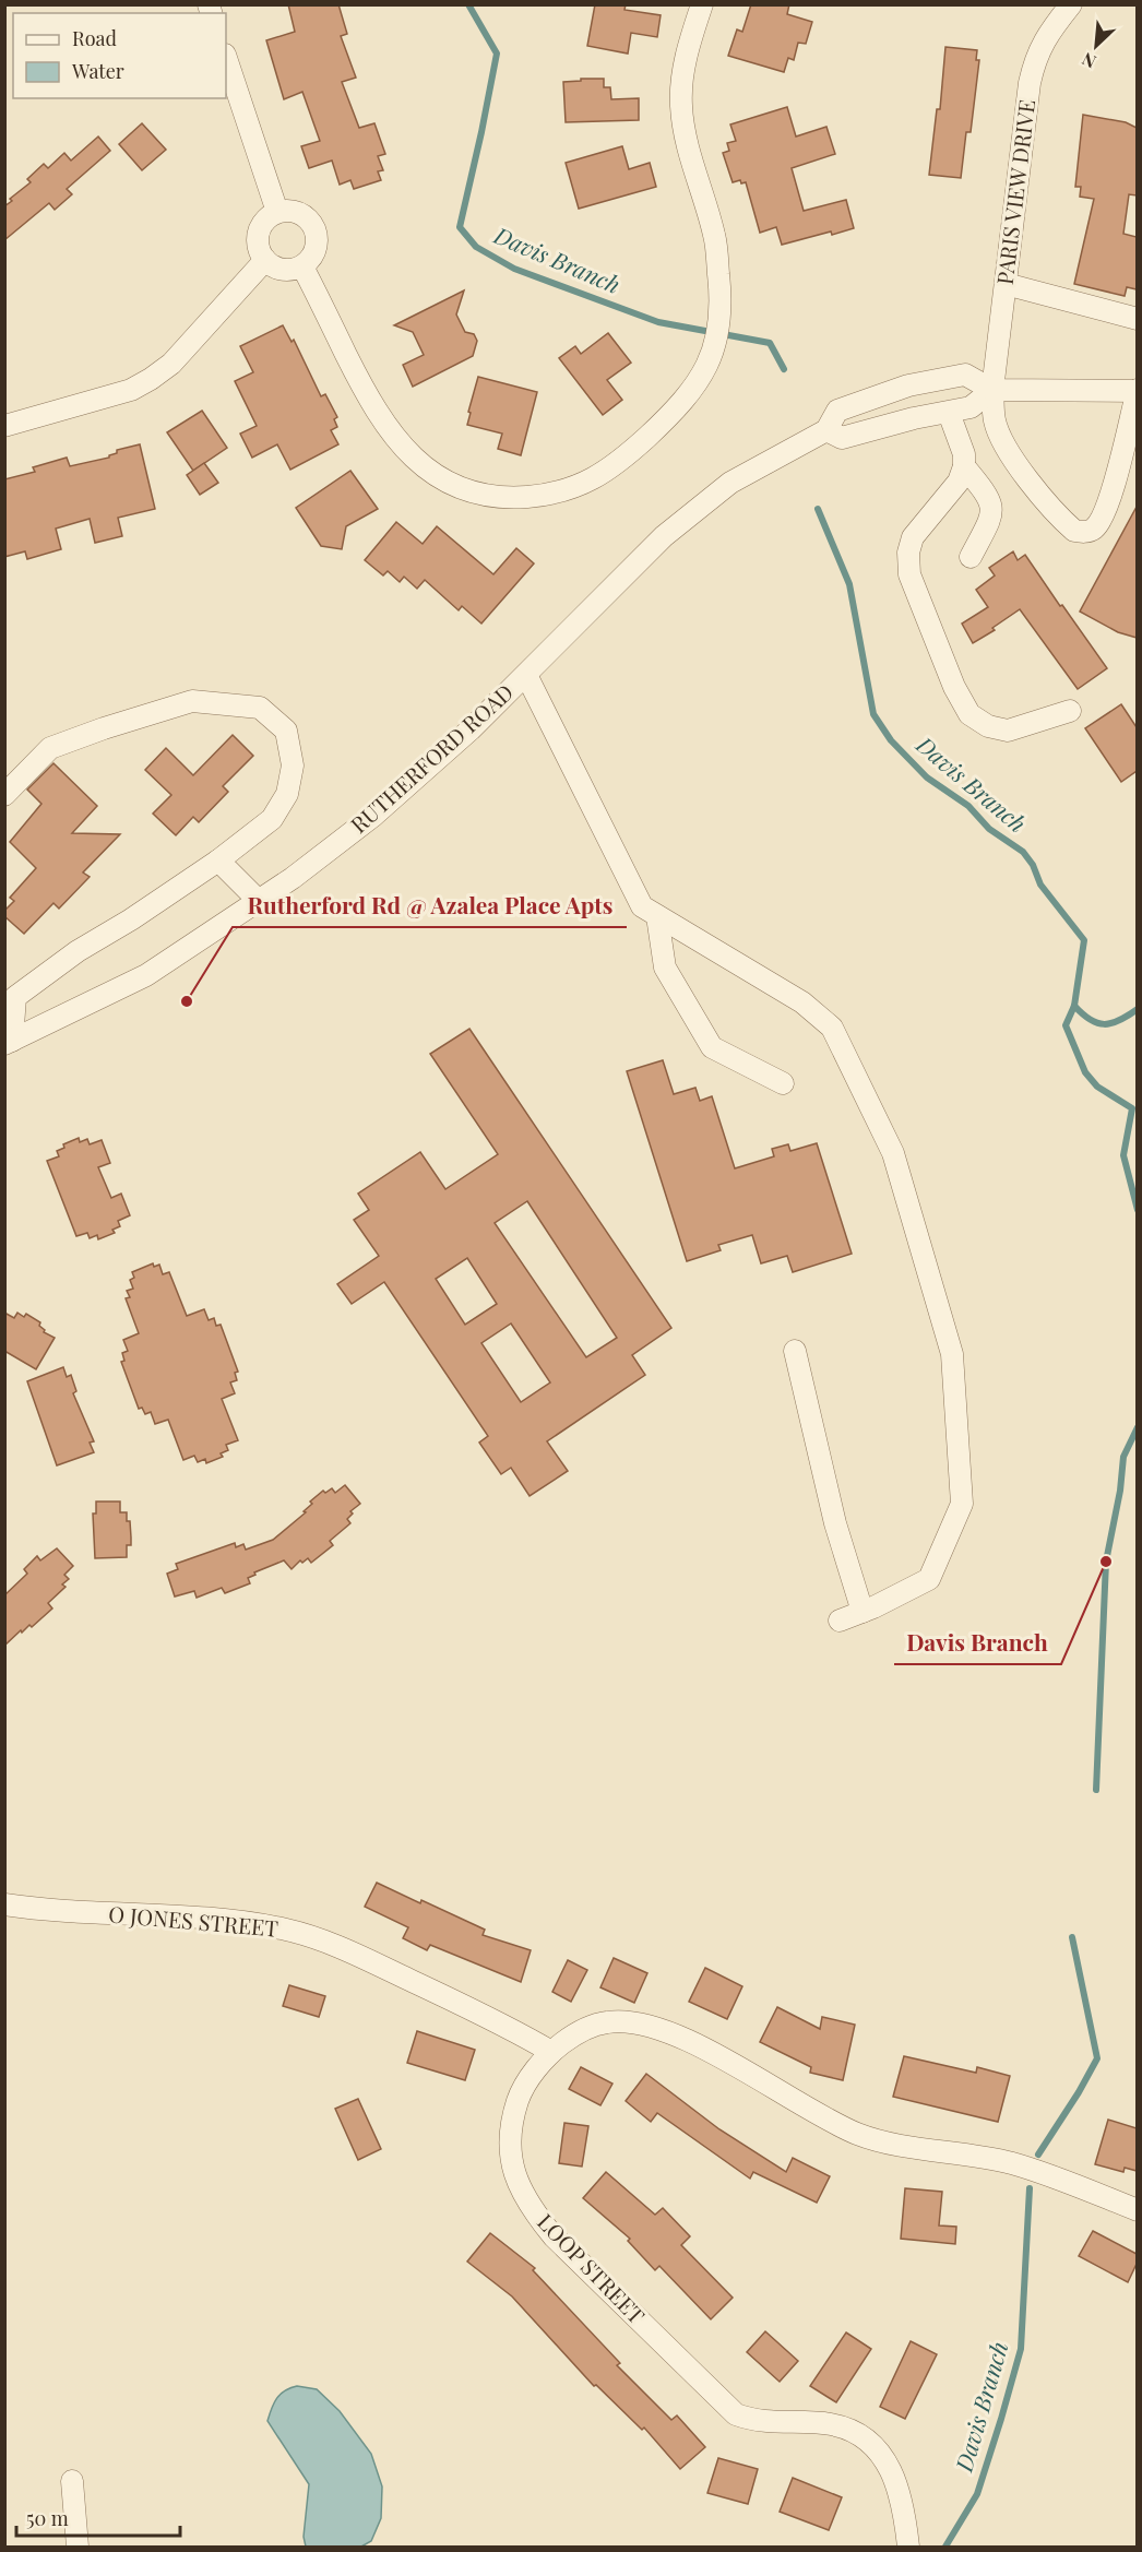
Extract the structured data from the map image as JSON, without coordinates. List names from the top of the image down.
{
  "streets": {
    "street": [
      "PARIS VIEW DRIVE",
      "RUTHERFORD ROAD",
      "O JONES STREET",
      "LOOP STREET"
    ]
  },
  "crossings": [
    ["PARIS VIEW DRIVE", "RUTHERFORD ROAD"],
    ["O JONES STREET", "LOOP STREET"]
  ],
  "water": ["Davis Branch"],
  "places": ["Rutherford Rd @ Azalea Place Apts", "Davis Branch"],
  "legend": ["Road", "Water"],
  "scale_bar": "50 m",
  "north": "bottom left"
}
